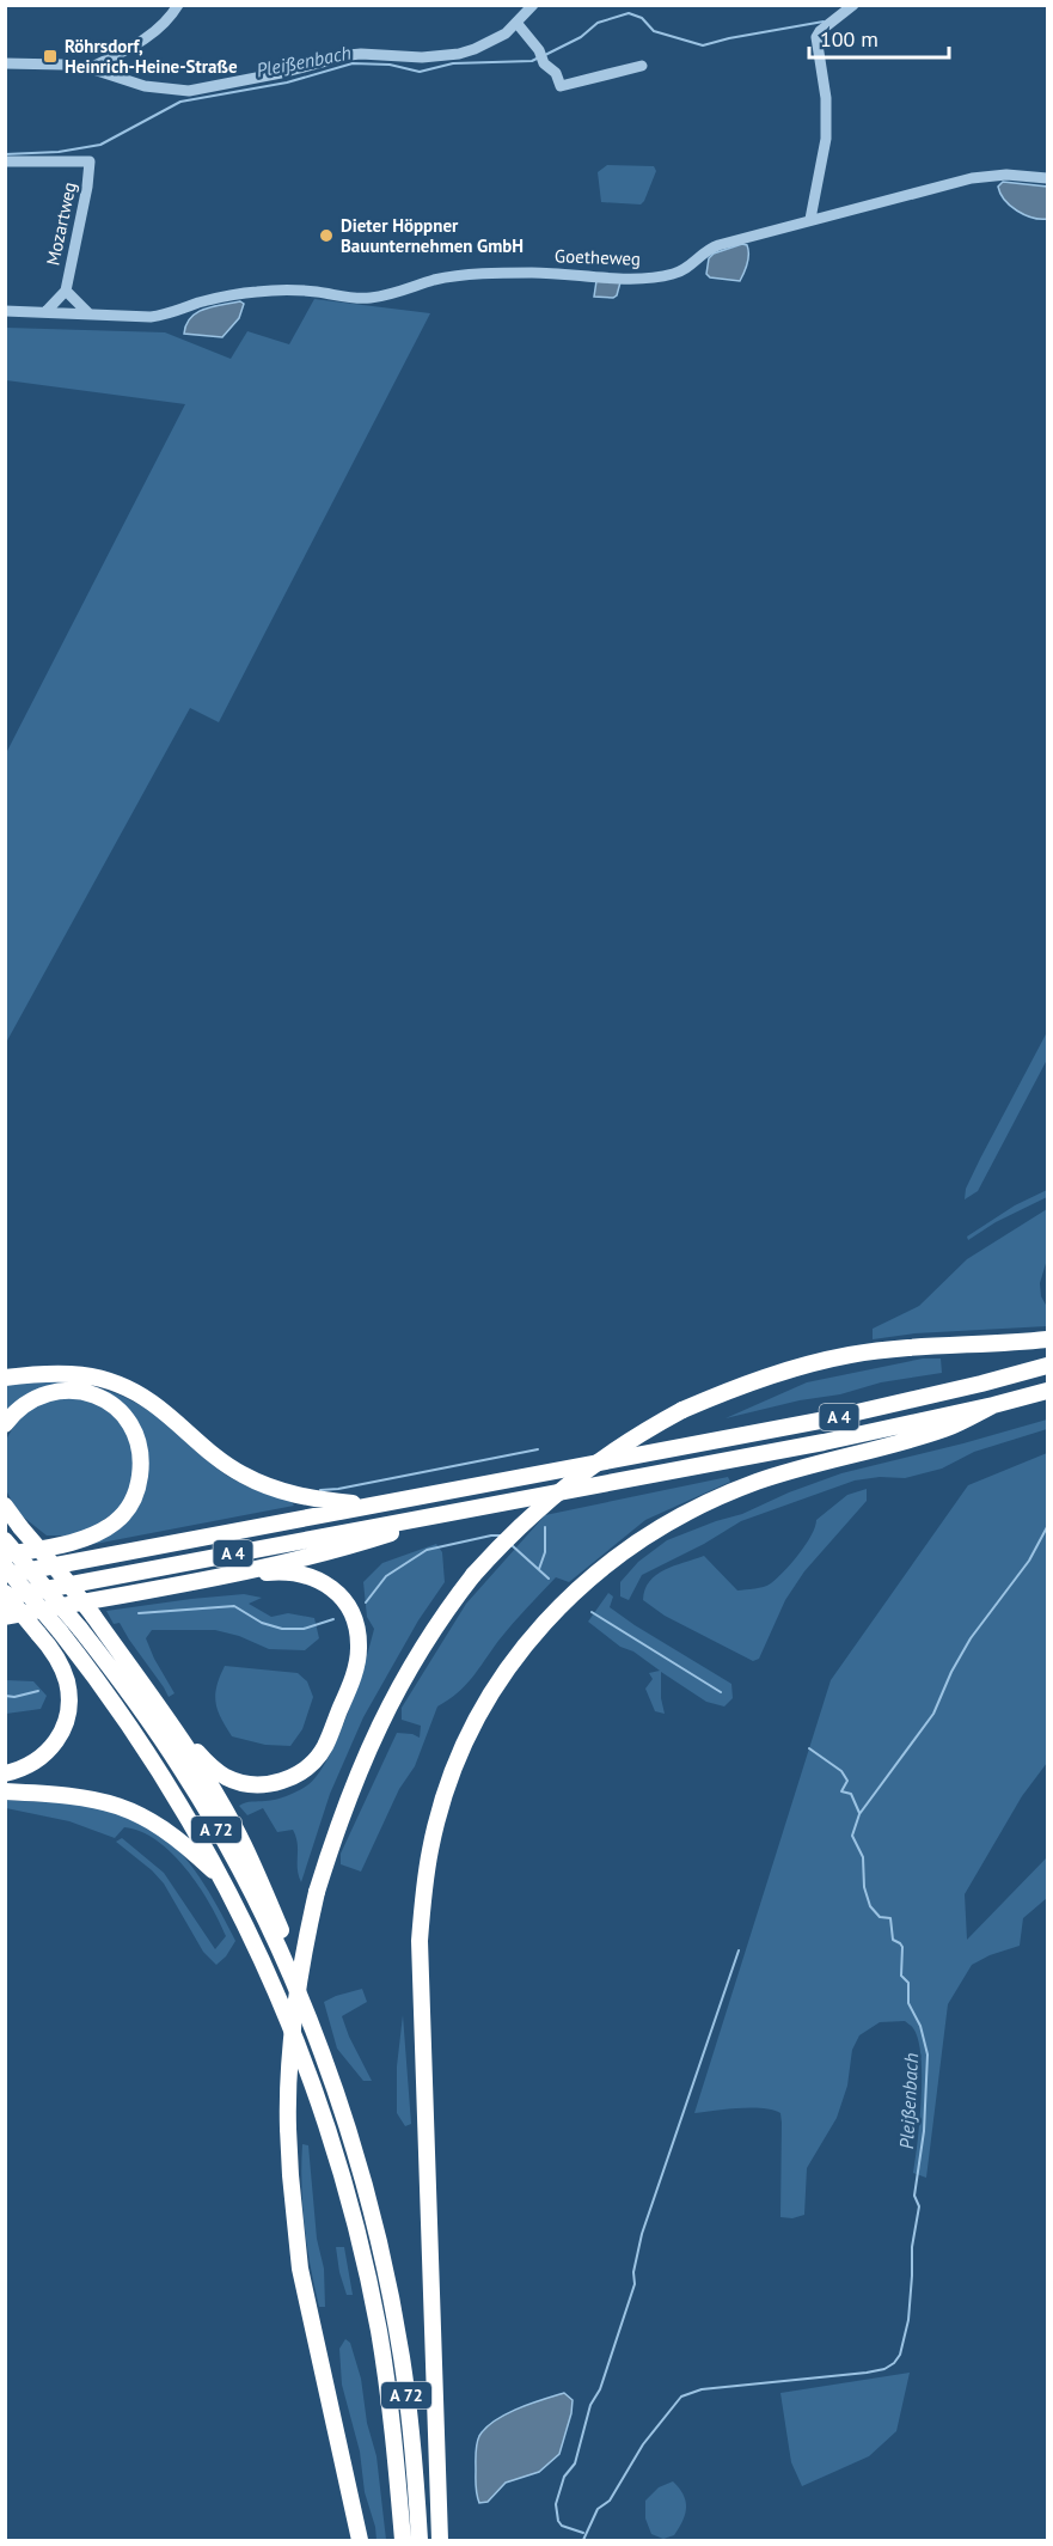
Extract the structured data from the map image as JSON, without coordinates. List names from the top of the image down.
{
  "streets": {
    "highway": ["A 4", "A 72"],
    "street": ["Mozartweg", "Goetheweg"]
  },
  "crossings": [
    ["Mozartweg", "Goetheweg"]
  ],
  "water": ["Pleißenbach"],
  "places": {
    "transit": ["Röhrsdorf, Heinrich-Heine-Straße"],
    "other": ["Dieter Höppner Bauunternehmen GmbH"]
  },
  "scale_bar": "100 m"
}
